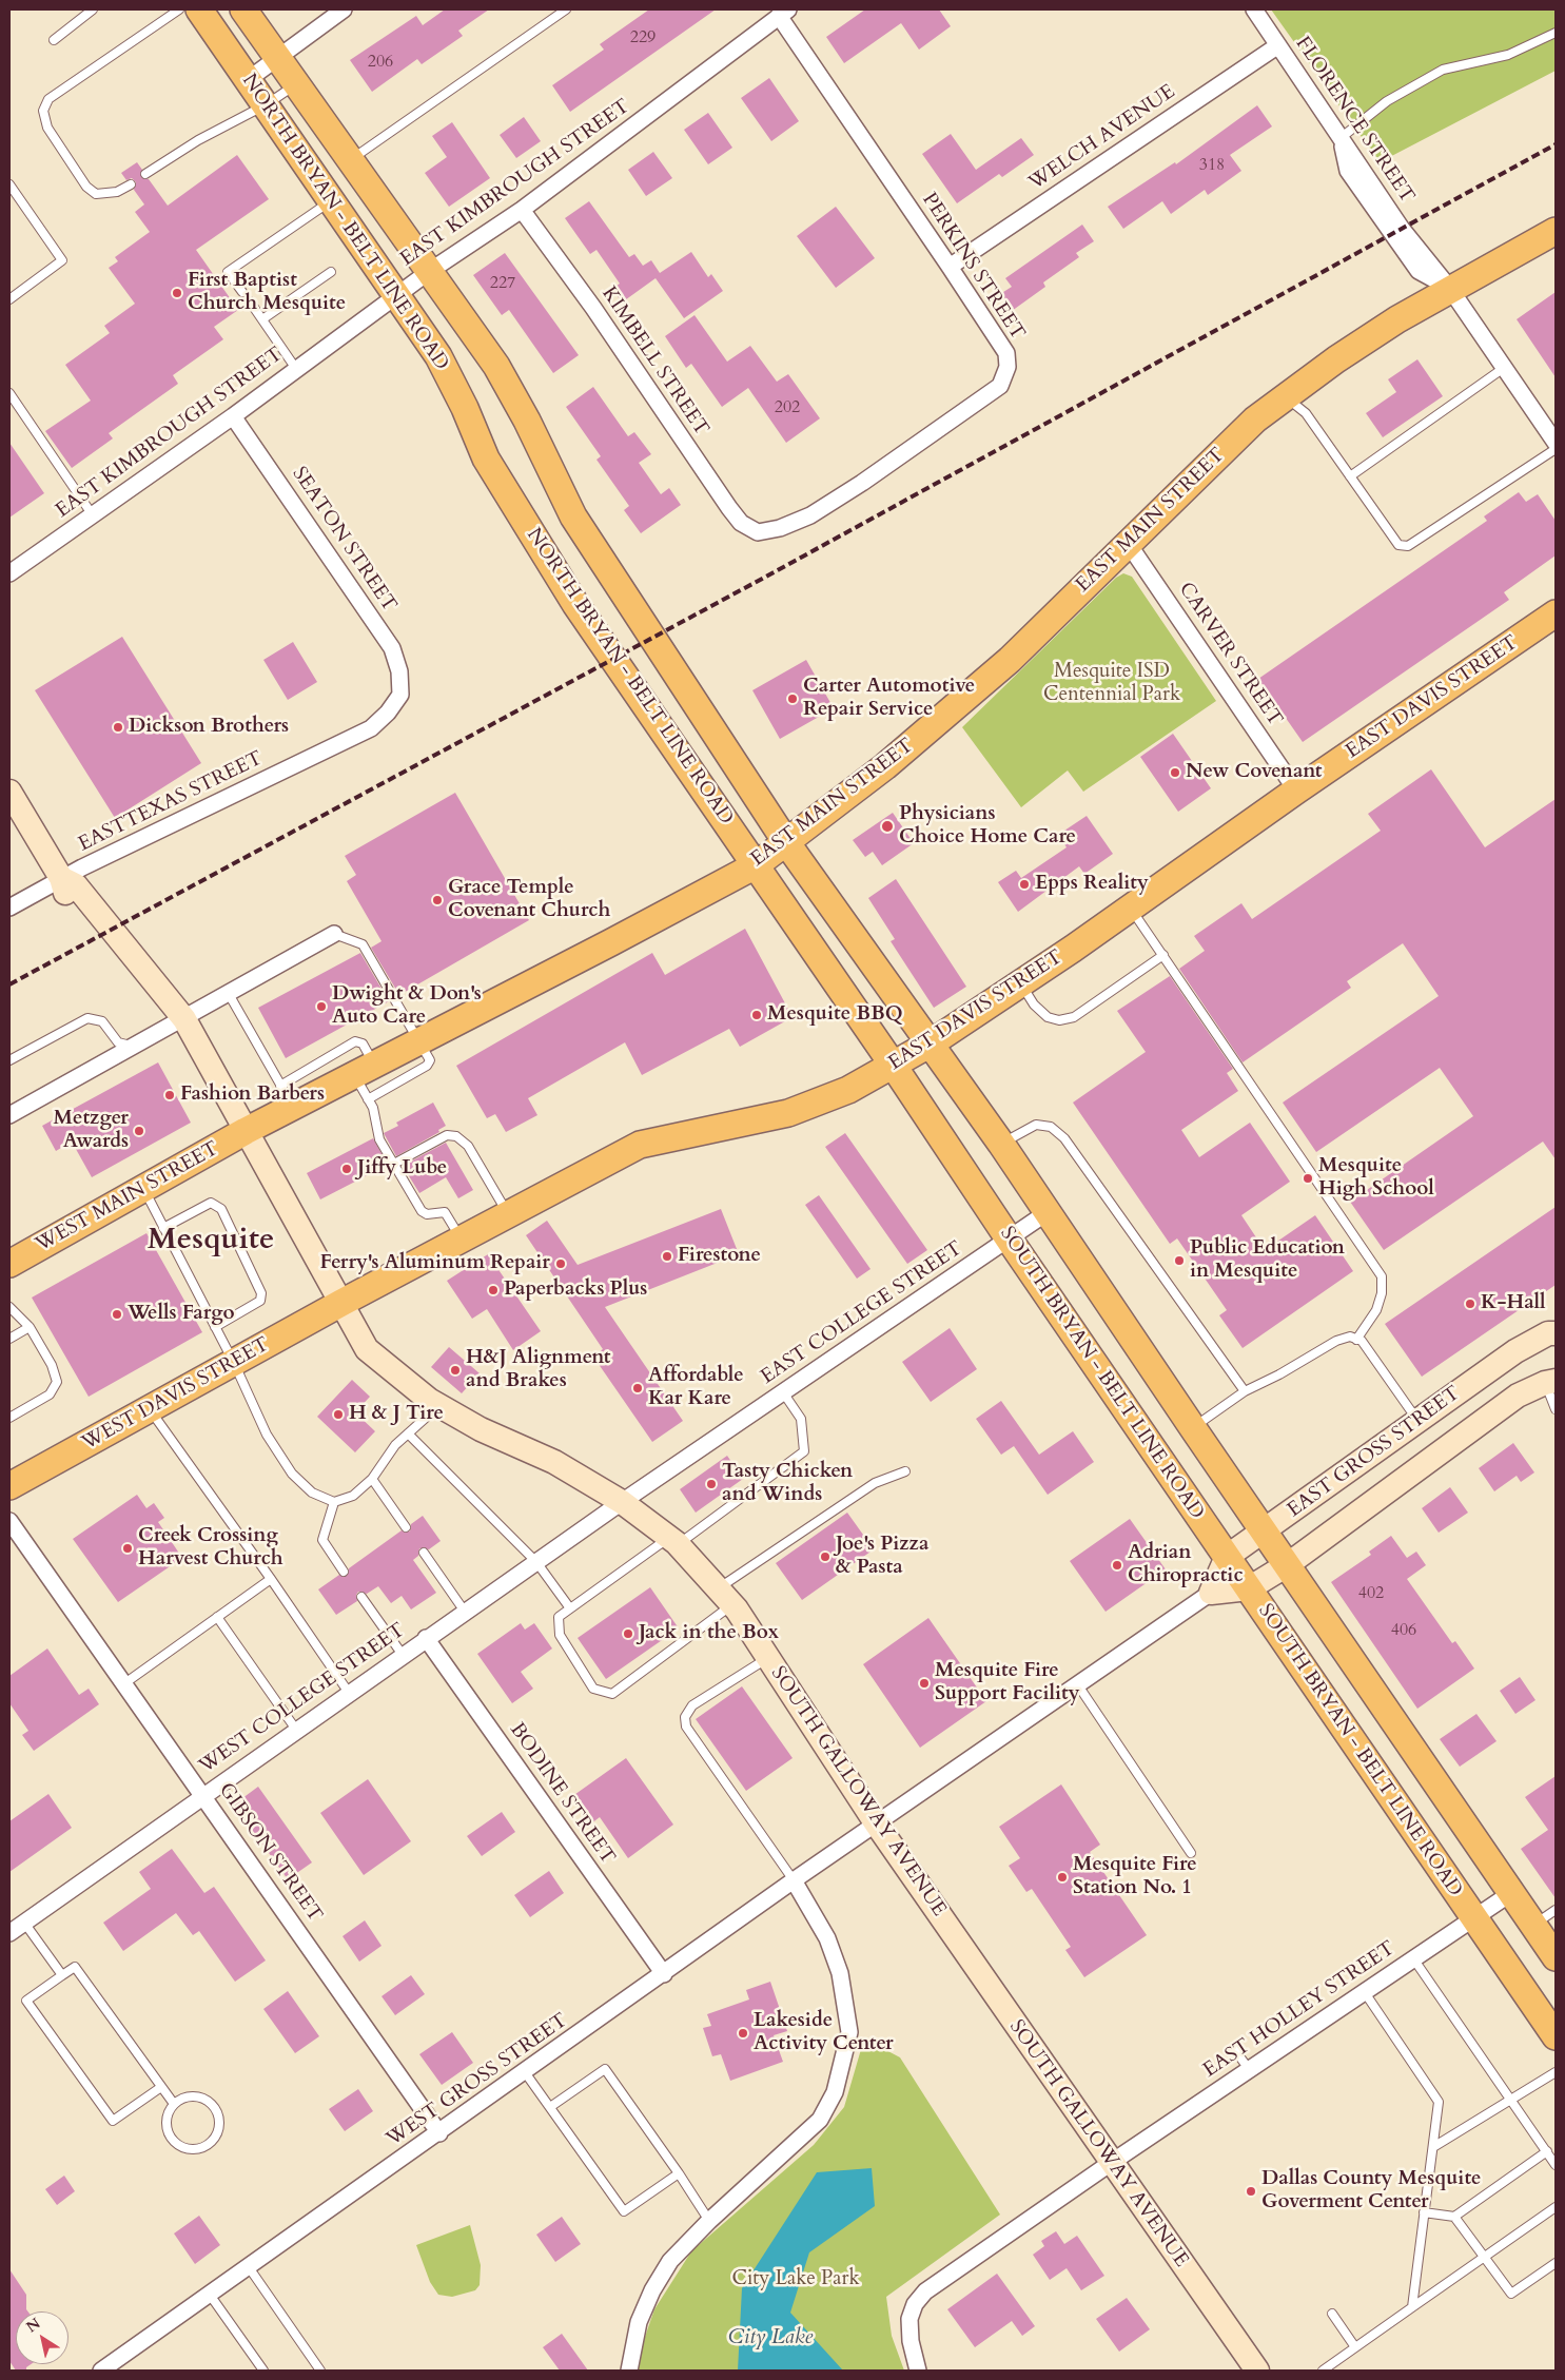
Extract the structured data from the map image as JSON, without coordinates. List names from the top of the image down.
{
  "streets": {
    "main road": [
      "NORTH BRYAN - BELT LINE ROAD",
      "EAST MAIN STREET",
      "EAST DAVIS STREET",
      "WEST MAIN STREET",
      "SOUTH BRYAN - BELT LINE ROAD",
      "WEST DAVIS STREET",
      "EAST GROSS STREET",
      "SOUTH GALLOWAY AVENUE"
    ],
    "street": [
      "FLORENCE STREET",
      "WELCH AVENUE",
      "EAST KIMBROUGH STREET",
      "PERKINS STREET",
      "KIMBELL STREET",
      "SEATON STREET",
      "CARVER STREET",
      "EASTTEXAS STREET",
      "EAST COLLEGE STREET",
      "WEST COLLEGE STREET",
      "BODINE STREET",
      "GIBSON STREET",
      "EAST HOLLEY STREET",
      "WEST GROSS STREET"
    ]
  },
  "crossings": [
    ["FLORENCE STREET", "WELCH AVENUE"],
    ["FLORENCE STREET", "EAST MAIN STREET"],
    ["WELCH AVENUE", "PERKINS STREET"],
    ["EAST KIMBROUGH STREET", "NORTH BRYAN - BELT LINE ROAD"],
    ["EAST KIMBROUGH STREET", "PERKINS STREET"],
    ["EAST KIMBROUGH STREET", "KIMBELL STREET"],
    ["EAST KIMBROUGH STREET", "SEATON STREET"],
    ["NORTH BRYAN - BELT LINE ROAD", "EAST MAIN STREET"],
    ["NORTH BRYAN - BELT LINE ROAD", "SOUTH BRYAN - BELT LINE ROAD"],
    ["PERKINS STREET", "KIMBELL STREET"],
    ["EAST MAIN STREET", "CARVER STREET"],
    ["EAST MAIN STREET", "WEST MAIN STREET"],
    ["EAST MAIN STREET", "SOUTH BRYAN - BELT LINE ROAD"],
    ["EAST MAIN STREET", "SOUTH GALLOWAY AVENUE"],
    ["SEATON STREET", "EASTTEXAS STREET"],
    ["CARVER STREET", "EAST DAVIS STREET"],
    ["EAST DAVIS STREET", "SOUTH BRYAN - BELT LINE ROAD"],
    ["EAST DAVIS STREET", "WEST DAVIS STREET"],
    ["EAST DAVIS STREET", "SOUTH GALLOWAY AVENUE"],
    ["EASTTEXAS STREET", "SOUTH GALLOWAY AVENUE"],
    ["WEST MAIN STREET", "SOUTH GALLOWAY AVENUE"],
    ["EAST COLLEGE STREET", "SOUTH BRYAN - BELT LINE ROAD"],
    ["EAST COLLEGE STREET", "WEST COLLEGE STREET"],
    ["EAST COLLEGE STREET", "SOUTH GALLOWAY AVENUE"],
    ["SOUTH BRYAN - BELT LINE ROAD", "EAST GROSS STREET"],
    ["SOUTH BRYAN - BELT LINE ROAD", "EAST HOLLEY STREET"],
    ["WEST DAVIS STREET", "SOUTH GALLOWAY AVENUE"],
    ["EAST GROSS STREET", "SOUTH GALLOWAY AVENUE"],
    ["EAST GROSS STREET", "WEST GROSS STREET"],
    ["WEST COLLEGE STREET", "SOUTH GALLOWAY AVENUE"],
    ["WEST COLLEGE STREET", "BODINE STREET"],
    ["WEST COLLEGE STREET", "GIBSON STREET"],
    ["SOUTH GALLOWAY AVENUE", "EAST HOLLEY STREET"],
    ["SOUTH GALLOWAY AVENUE", "WEST GROSS STREET"],
    ["BODINE STREET", "WEST GROSS STREET"],
    ["GIBSON STREET", "WEST GROSS STREET"]
  ],
  "districts": ["Mesquite"],
  "water": ["City Lake"],
  "parks": ["Mesquite ISD Centennial Park", "City Lake Park"],
  "places": [
    "First Baptist Church Mesquite",
    "Carter Automotive Repair Service",
    "Dickson Brothers",
    "New Covenant",
    "Physicians Choice Home Care",
    "Epps Reality",
    "Grace Temple Covenant Church",
    "Dwight & Don's Auto Care",
    "Mesquite BBQ",
    "Fashion Barbers",
    "Metzger Awards",
    "Jiffy Lube",
    "Mesquite High School",
    "Firestone",
    "Public Education in Mesquite",
    "Ferry's Aluminum Repair",
    "Paperbacks Plus",
    "K-Hall",
    "Wells Fargo",
    "H&J Alignment and Brakes",
    "Affordable Kar Kare",
    "H & J Tire",
    "Tasty Chicken and Winds",
    "Creek Crossing Harvest Church",
    "Joe's Pizza & Pasta",
    "Adrian Chiropractic",
    "Jack in the Box",
    "Mesquite Fire Support Facility",
    "Mesquite Fire Station No. 1",
    "Lakeside Activity Center",
    "Dallas County Mesquite Goverment Center"
  ],
  "house_numbers": [
    "229",
    "206",
    "318",
    "227",
    "202",
    "402",
    "406"
  ],
  "north": "top left"
}
